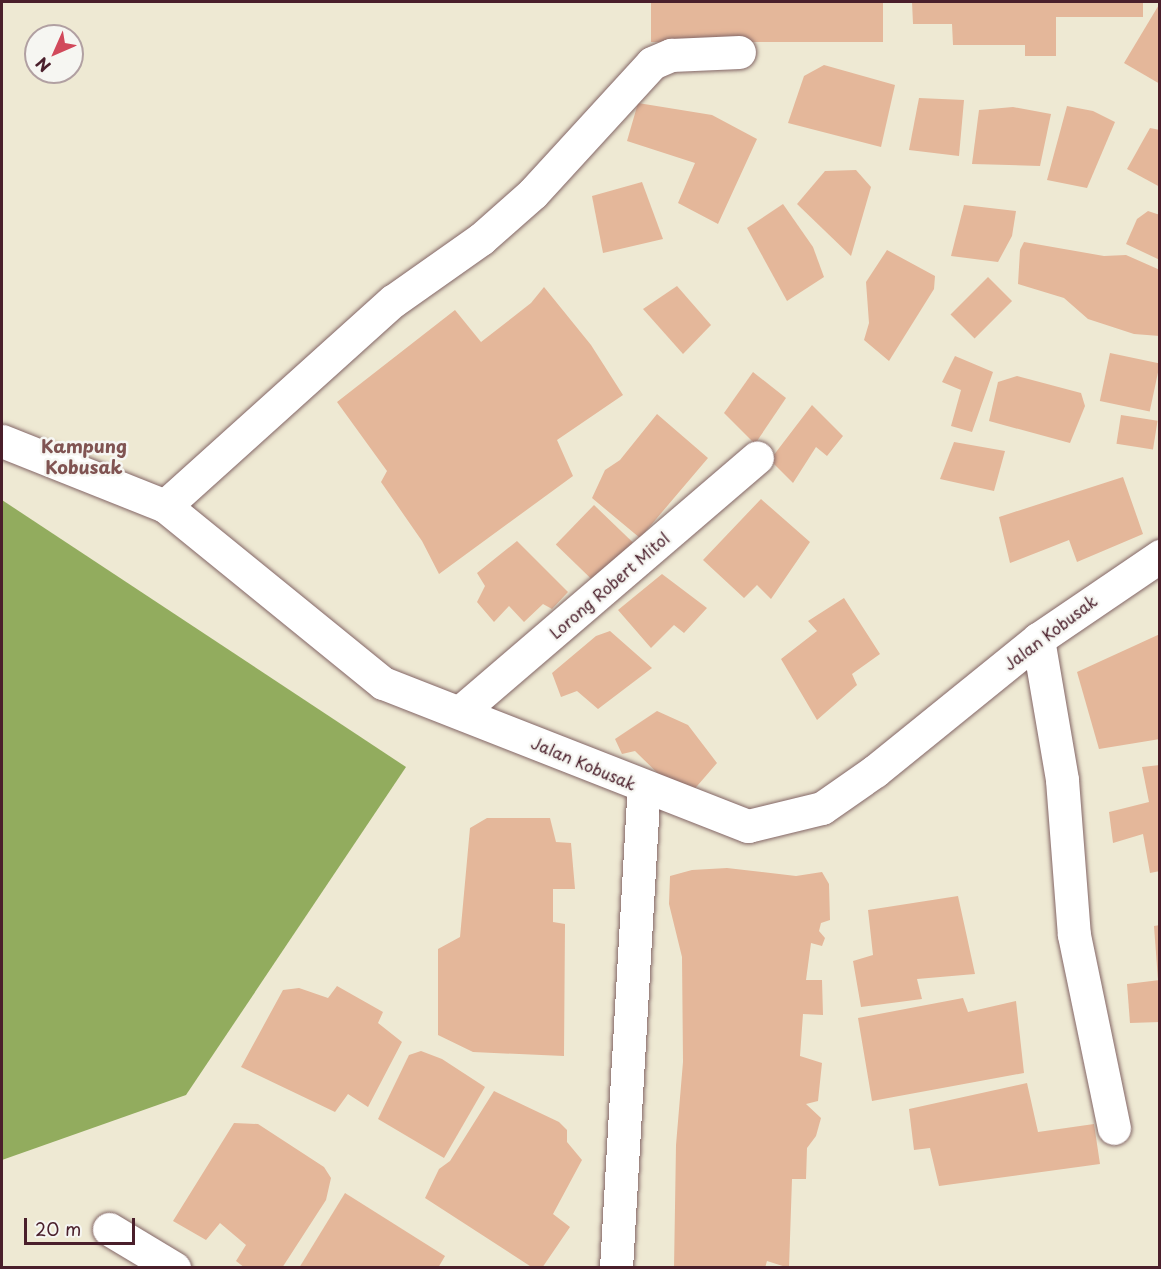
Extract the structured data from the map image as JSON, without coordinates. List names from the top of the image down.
{
  "streets": {
    "street": ["Lorong Robert Mitol", "Jalan Kobusak"]
  },
  "crossings": [
    ["Lorong Robert Mitol", "Jalan Kobusak"]
  ],
  "districts": ["Kampung Kobusak"],
  "scale_bar": "20 m",
  "north": "bottom left"
}
